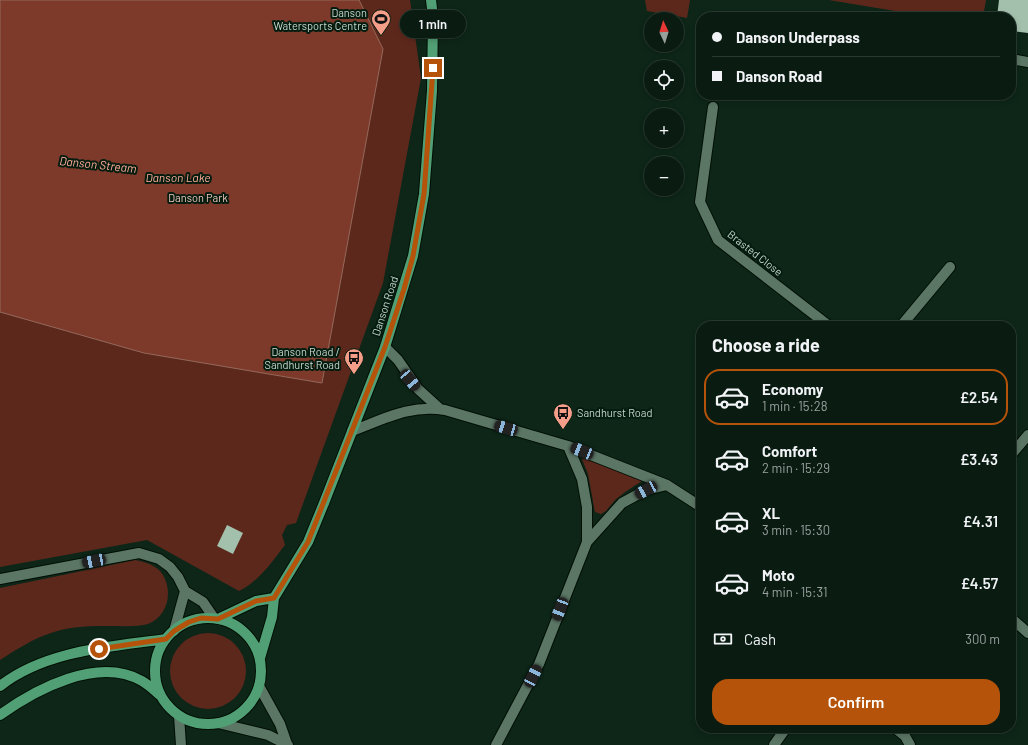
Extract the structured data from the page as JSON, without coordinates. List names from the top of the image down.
{
  "streets": {
    "main road": ["Danson Road"],
    "street": ["Brasted Close"]
  },
  "water": ["Danson Stream", "Danson Lake"],
  "parks": ["Danson Park"],
  "places": {
    "sports": ["Danson Watersports Centre"],
    "bus stop": ["Danson Road / Sandhurst Road", "Sandhurst Road"]
  },
  "north": "top",
  "page": {
    "bubble": "1 min",
    "map_buttons": ["+", "−"],
    "banner": ["Danson Underpass", "Danson Road"],
    "heading": "Choose a ride",
    "list": [
      {
        "name": "Economy",
        "note": "1 min · 15:28",
        "value": "£2.54"
      },
      {
        "name": "Comfort",
        "note": "2 min · 15:29",
        "value": "£3.43"
      },
      {
        "name": "XL",
        "note": "3 min · 15:30",
        "value": "£4.31"
      },
      {
        "name": "Moto",
        "note": "4 min · 15:31",
        "value": "£4.57"
      }
    ],
    "pay": ["Cash", "300 m"],
    "buttons": "Confirm"
  }
}
